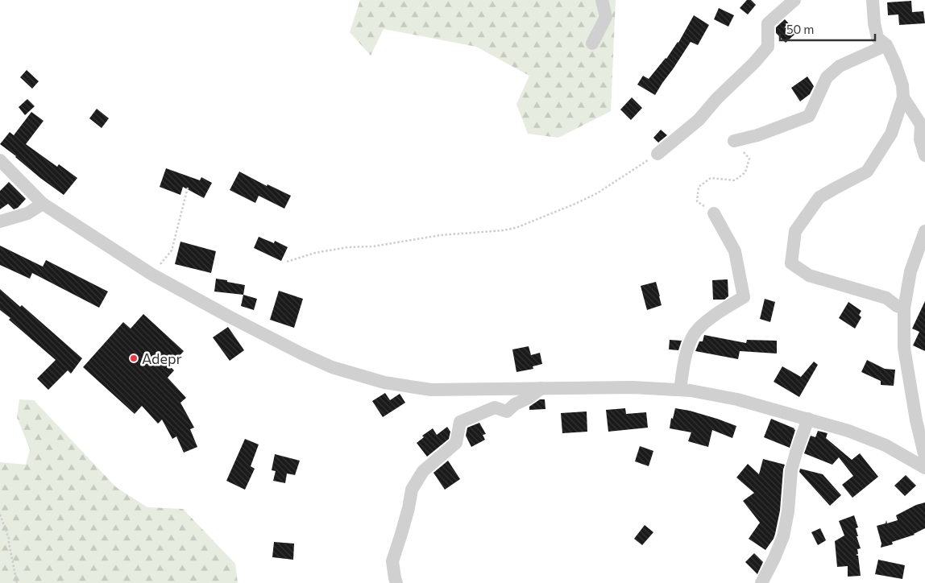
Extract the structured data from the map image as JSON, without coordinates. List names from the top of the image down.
{
  "places": ["Adepr"],
  "scale_bar": "50 m"
}
